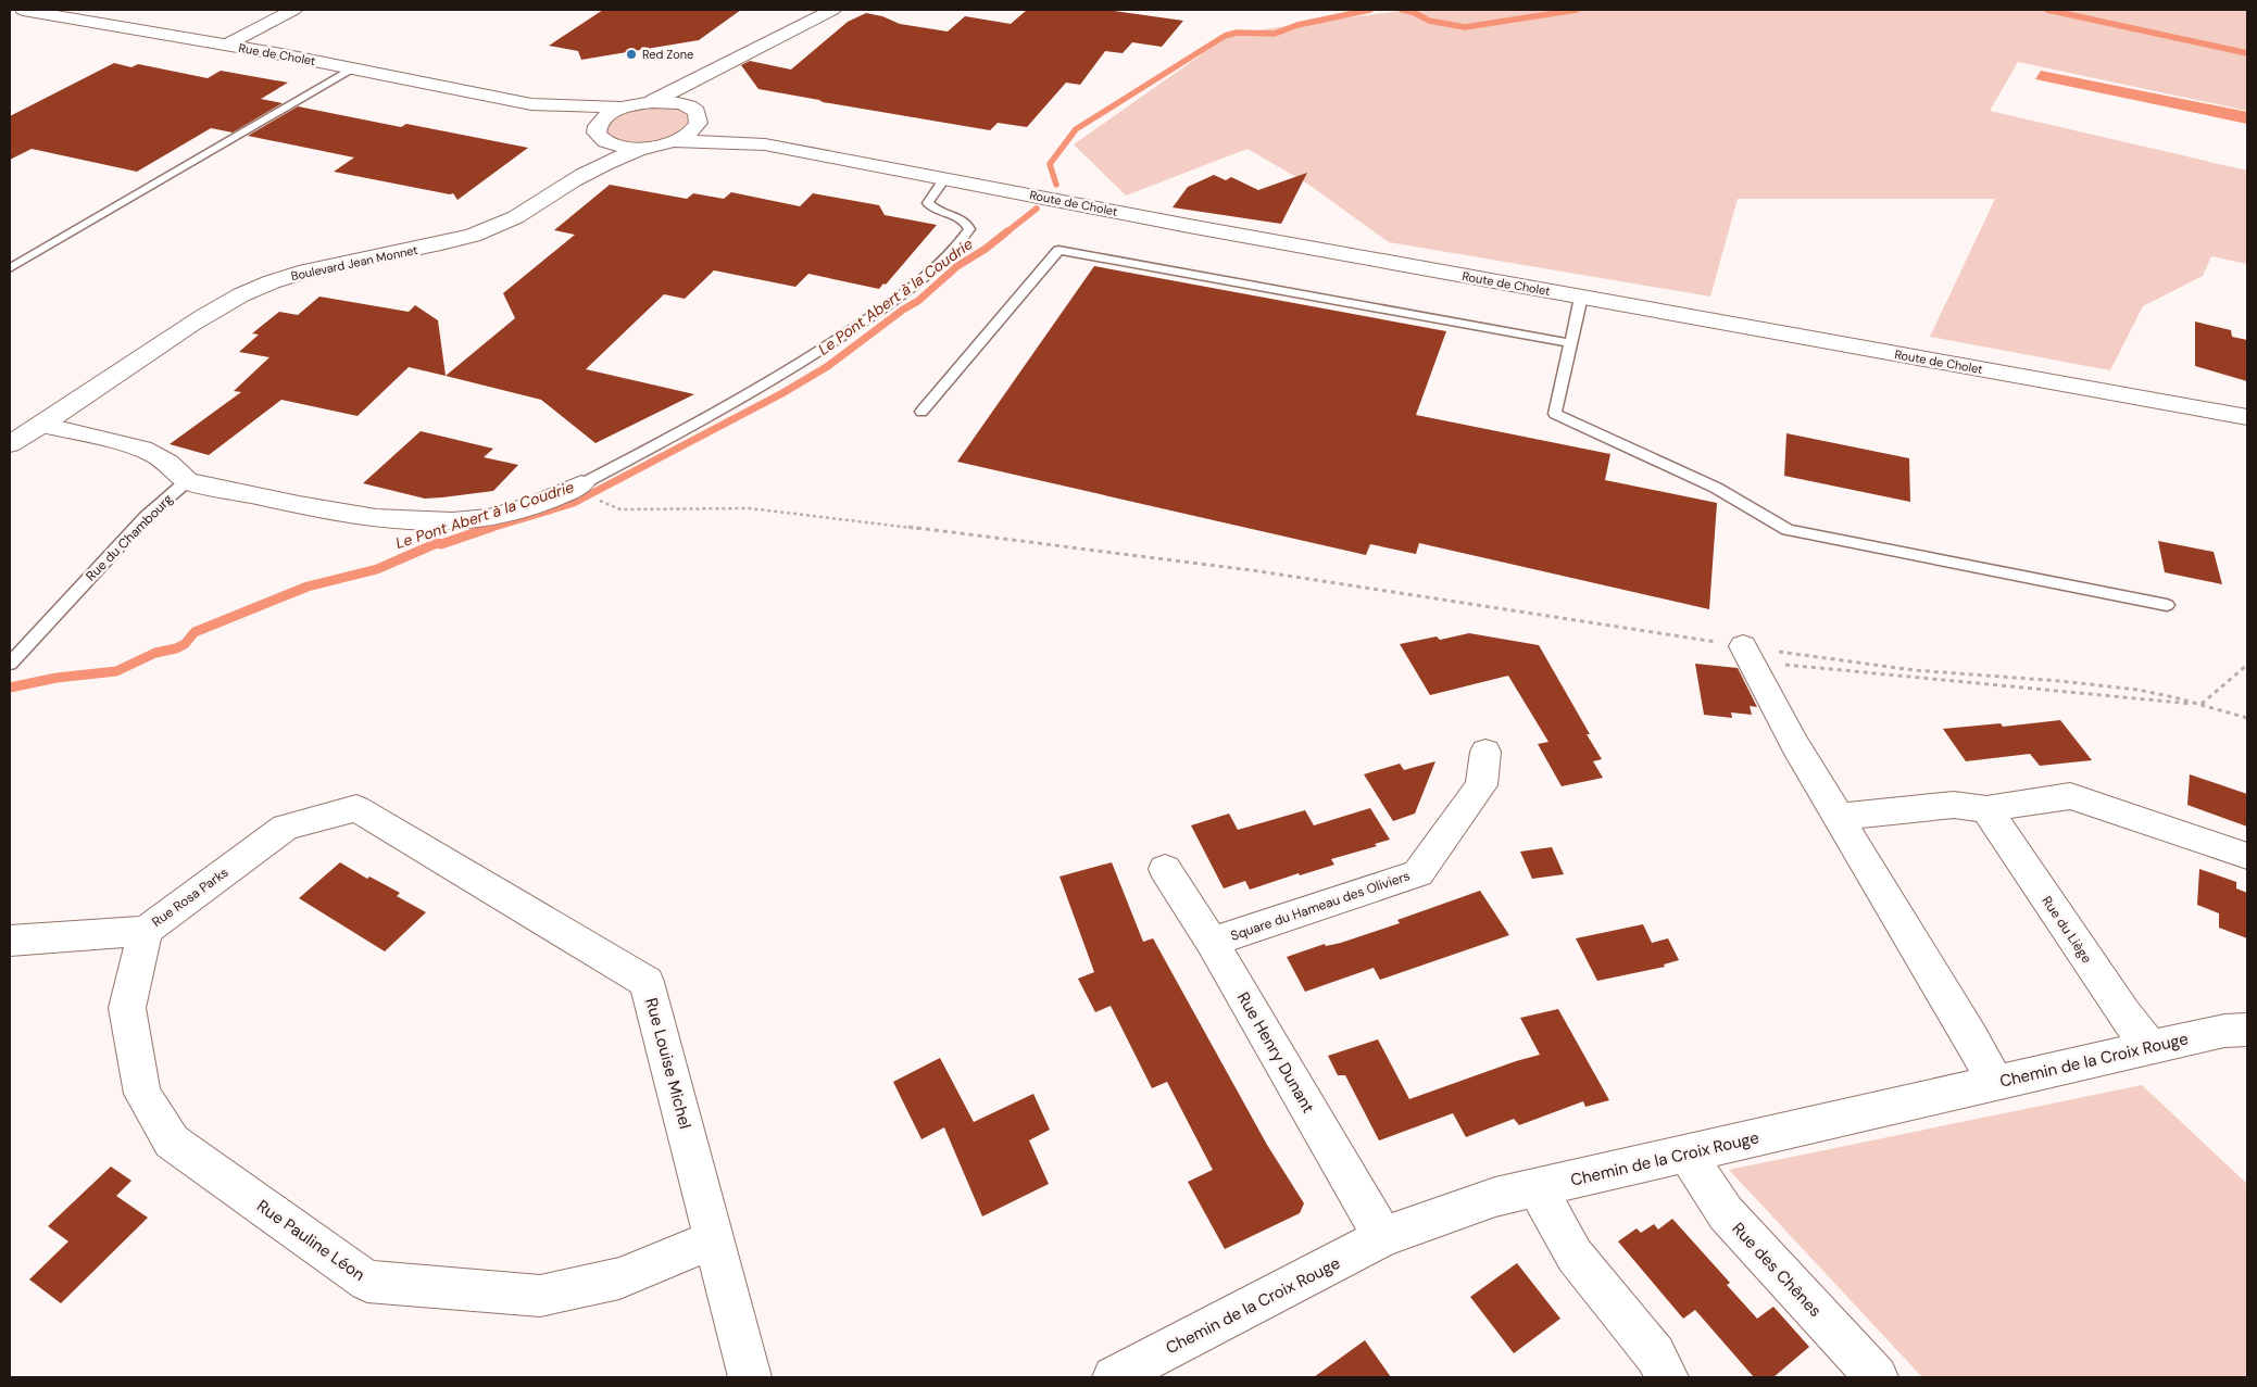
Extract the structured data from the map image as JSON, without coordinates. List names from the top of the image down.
{
  "streets": {
    "street": [
      "Rue de Cholet",
      "Route de Cholet",
      "Boulevard Jean Monnet",
      "Rue Rosa Parks",
      "Square du Hameau des Oliviers",
      "Rue du Liège",
      "Rue Henry Dunant",
      "Chemin de la Croix Rouge",
      "Rue Louise Michel",
      "Rue Pauline Léon",
      "Rue des Chênes"
    ],
    "lane": ["Rue du Chambourg"]
  },
  "crossings": [
    ["Rue Rosa Parks", "Rue Louise Michel"],
    ["Rue Rosa Parks", "Rue Pauline Léon"],
    ["Square du Hameau des Oliviers", "Rue Henry Dunant"],
    ["Rue du Liège", "Chemin de la Croix Rouge"],
    ["Rue Henry Dunant", "Chemin de la Croix Rouge"],
    ["Chemin de la Croix Rouge", "Rue des Chênes"],
    ["Rue Louise Michel", "Rue Pauline Léon"]
  ],
  "water": ["Le Pont Abert à la Coudrie"],
  "places": ["Red Zone"]
}
